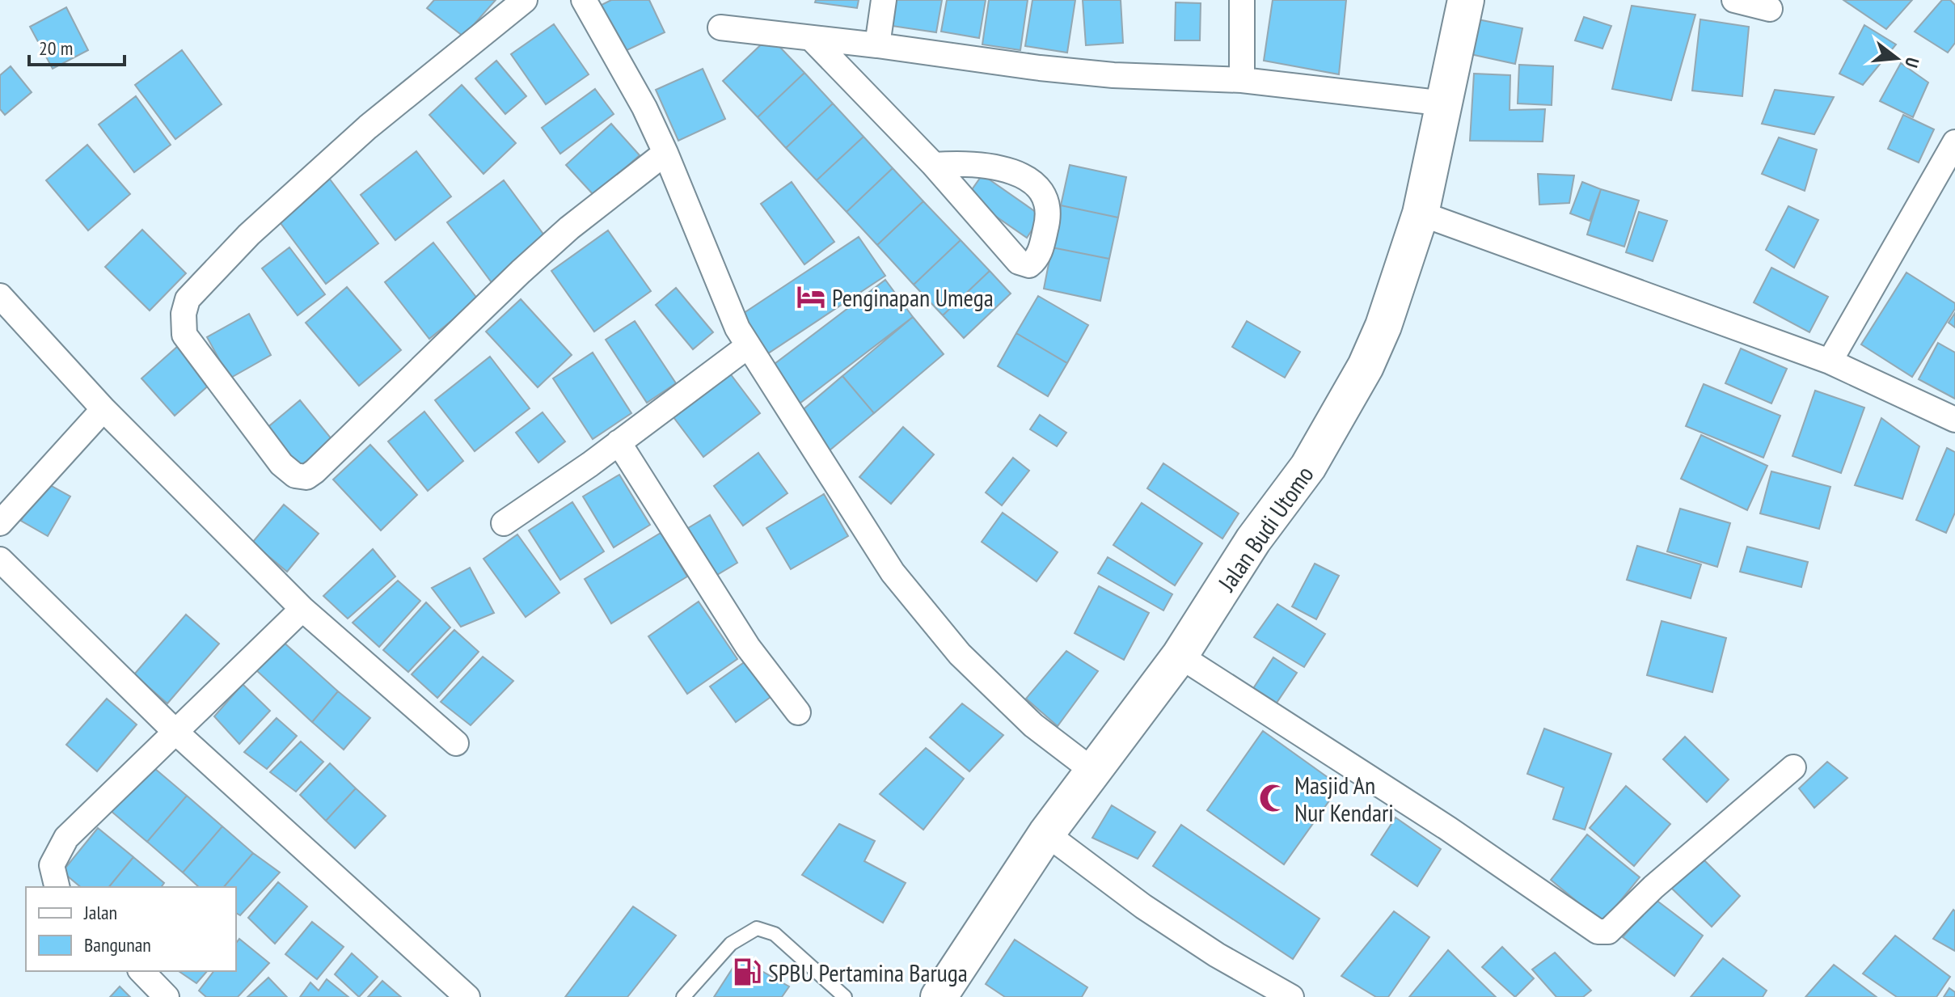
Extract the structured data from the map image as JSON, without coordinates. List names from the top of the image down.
{
  "streets": {
    "main road": ["Jalan Budi Utomo"]
  },
  "places": {
    "hotel": ["Penginapan Umega"],
    "mosque": ["Masjid An Nur Kendari"],
    "fuel station": ["SPBU Pertamina Baruga"]
  },
  "legend": ["Jalan", "Bangunan"],
  "scale_bar": "20 m",
  "north": "right"
}
